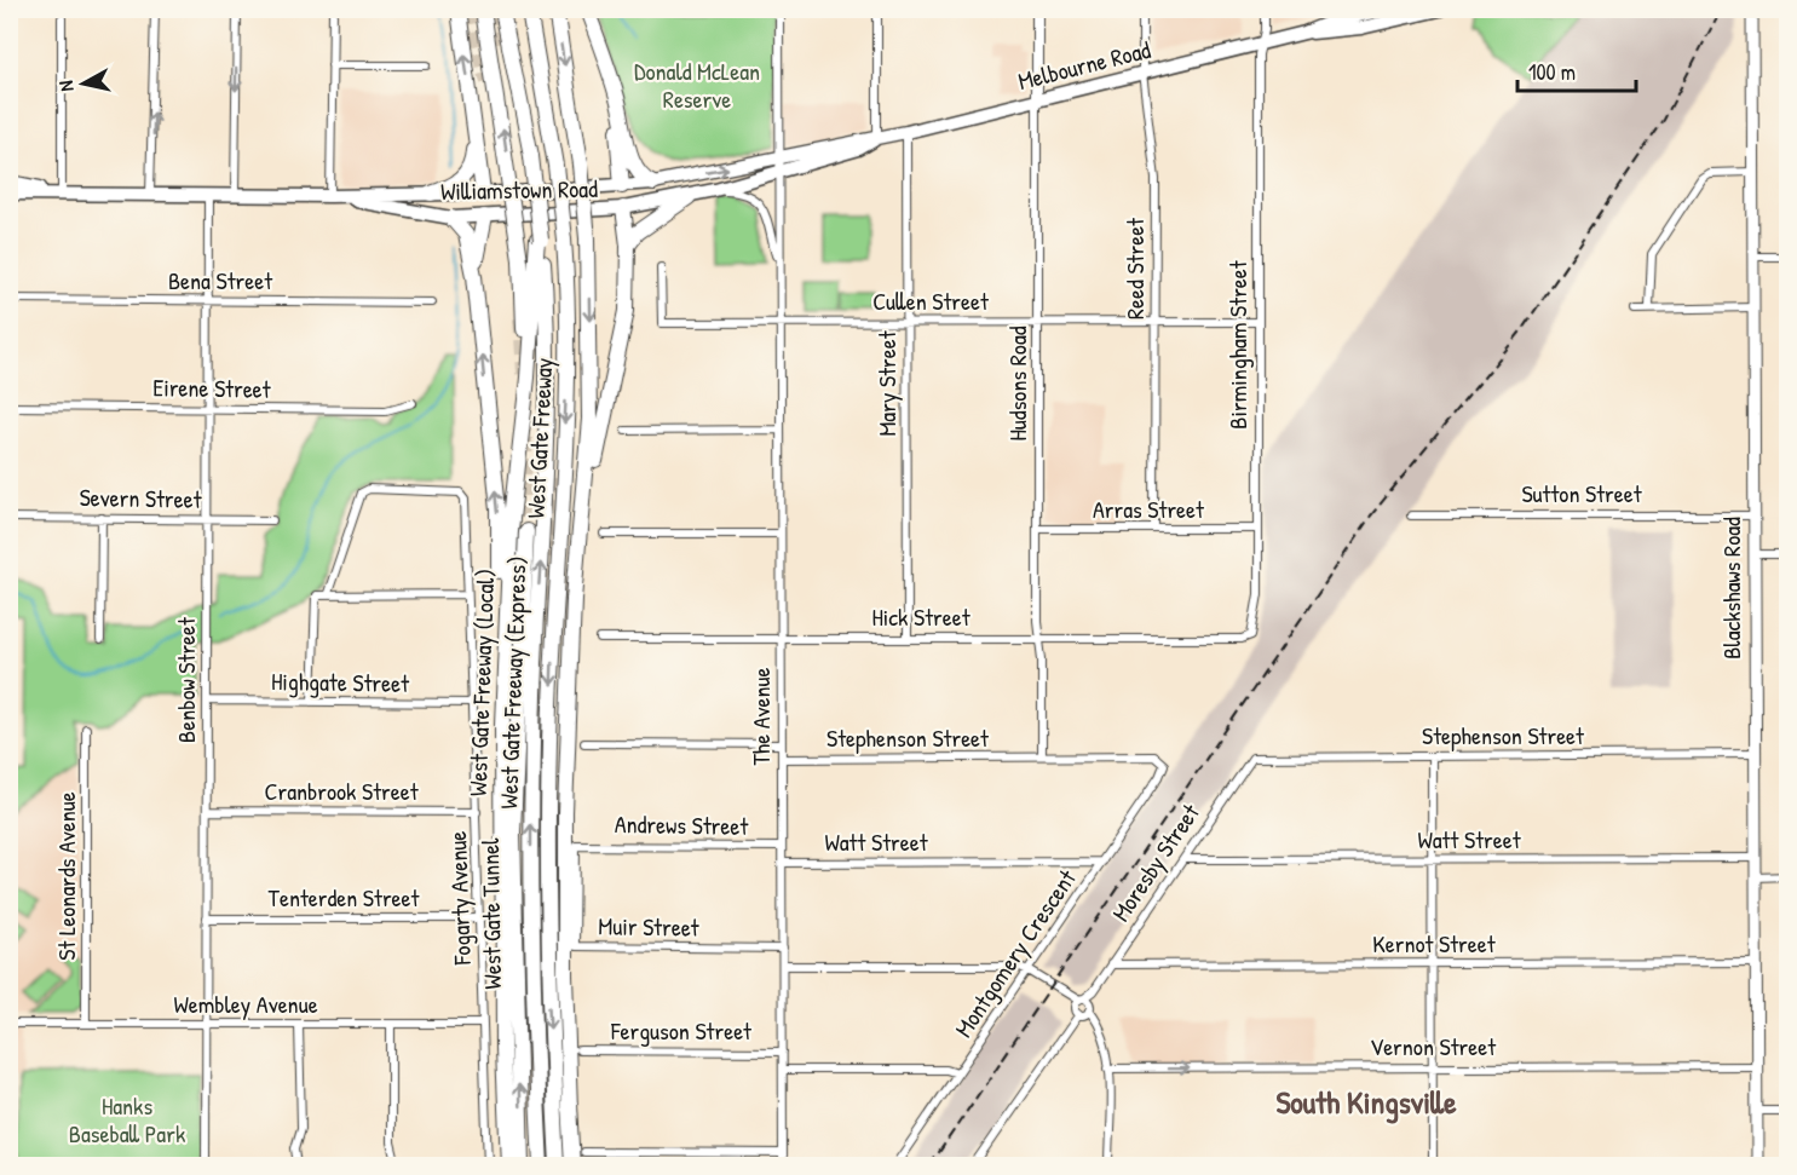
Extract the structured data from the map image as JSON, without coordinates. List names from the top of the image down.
{
  "streets": {
    "highway": [
      "West Gate Freeway",
      "West Gate Freeway (Local)",
      "West Gate Freeway (Express)",
      "West Gate Tunnel"
    ],
    "main road": ["Melbourne Road", "Williamstown Road", "Blackshaws Road"],
    "street": [
      "Reed Street",
      "Bena Street",
      "Cullen Street",
      "Birmingham Street",
      "Mary Street",
      "Hudsons Road",
      "Eirene Street",
      "Sutton Street",
      "Severn Street",
      "Arras Street",
      "Hick Street",
      "Benbow Street",
      "Highgate Street",
      "The Avenue",
      "Stephenson Street",
      "Cranbrook Street",
      "Andrews Street",
      "Watt Street",
      "Moresby Street",
      "St Leonards Avenue",
      "Tenterden Street",
      "Fogarty Avenue",
      "Muir Street",
      "Kernot Street",
      "Montgomery Crescent",
      "Wembley Avenue",
      "Ferguson Street",
      "Vernon Street"
    ]
  },
  "crossings": [
    ["Melbourne Road", "Williamstown Road"],
    ["Melbourne Road", "Reed Street"],
    ["Melbourne Road", "Birmingham Street"],
    ["Melbourne Road", "Mary Street"],
    ["Melbourne Road", "Hudsons Road"],
    ["Melbourne Road", "The Avenue"],
    ["Williamstown Road", "Benbow Street"],
    ["Reed Street", "Cullen Street"],
    ["Reed Street", "Arras Street"],
    ["Bena Street", "Benbow Street"],
    ["Cullen Street", "Birmingham Street"],
    ["Cullen Street", "Mary Street"],
    ["Cullen Street", "Hudsons Road"],
    ["Cullen Street", "The Avenue"],
    ["Birmingham Street", "Arras Street"],
    ["Birmingham Street", "Hick Street"],
    ["Mary Street", "Hick Street"],
    ["Hudsons Road", "Arras Street"],
    ["Hudsons Road", "Hick Street"],
    ["Hudsons Road", "Stephenson Street"],
    ["Eirene Street", "Benbow Street"],
    ["Sutton Street", "Blackshaws Road"],
    ["Severn Street", "Benbow Street"],
    ["Blackshaws Road", "Stephenson Street"],
    ["Blackshaws Road", "Watt Street"],
    ["Blackshaws Road", "Kernot Street"],
    ["Blackshaws Road", "Vernon Street"],
    ["Hick Street", "The Avenue"],
    ["Benbow Street", "Highgate Street"],
    ["Benbow Street", "Cranbrook Street"],
    ["Benbow Street", "Tenterden Street"],
    ["Benbow Street", "Wembley Avenue"],
    ["Highgate Street", "Fogarty Avenue"],
    ["West Gate Freeway (Local)", "West Gate Freeway (Express)"],
    ["The Avenue", "Stephenson Street"],
    ["The Avenue", "Andrews Street"],
    ["The Avenue", "Watt Street"],
    ["The Avenue", "Muir Street"],
    ["The Avenue", "Ferguson Street"],
    ["Stephenson Street", "Moresby Street"],
    ["Stephenson Street", "Montgomery Crescent"],
    ["Cranbrook Street", "Fogarty Avenue"],
    ["Andrews Street", "Muir Street"],
    ["Watt Street", "Moresby Street"],
    ["Watt Street", "Montgomery Crescent"],
    ["Moresby Street", "Kernot Street"],
    ["St Leonards Avenue", "Wembley Avenue"],
    ["Tenterden Street", "Fogarty Avenue"],
    ["Fogarty Avenue", "Wembley Avenue"]
  ],
  "one_way": ["Vernon Street"],
  "districts": ["South Kingsville"],
  "parks": ["Donald McLean Reserve", "Hanks Baseball Park"],
  "scale_bar": "100 m",
  "north": "left"
}
